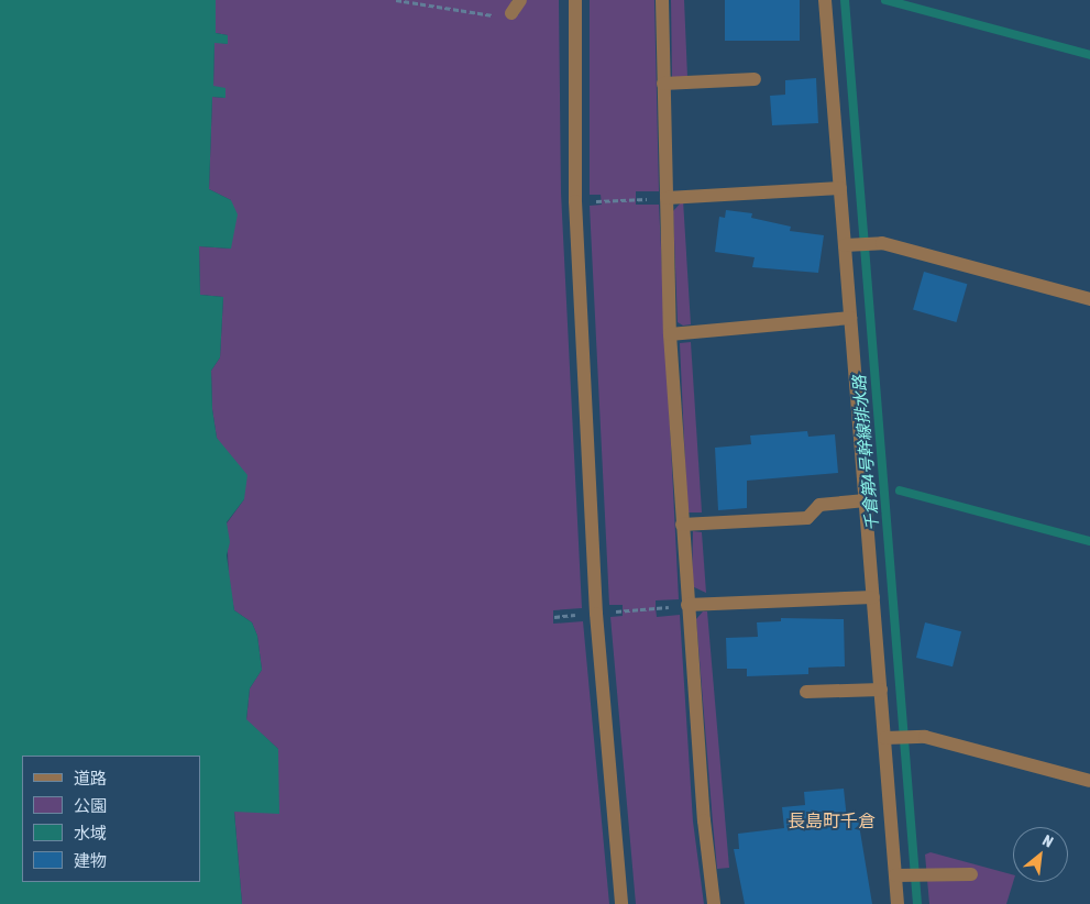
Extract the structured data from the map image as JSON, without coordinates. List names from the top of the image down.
{
  "districts": ["長島町千倉"],
  "water": ["千倉第4号幹線排水路"],
  "legend": [
    "道路",
    "公園",
    "水域",
    "建物"
  ],
  "north": "top right"
}
